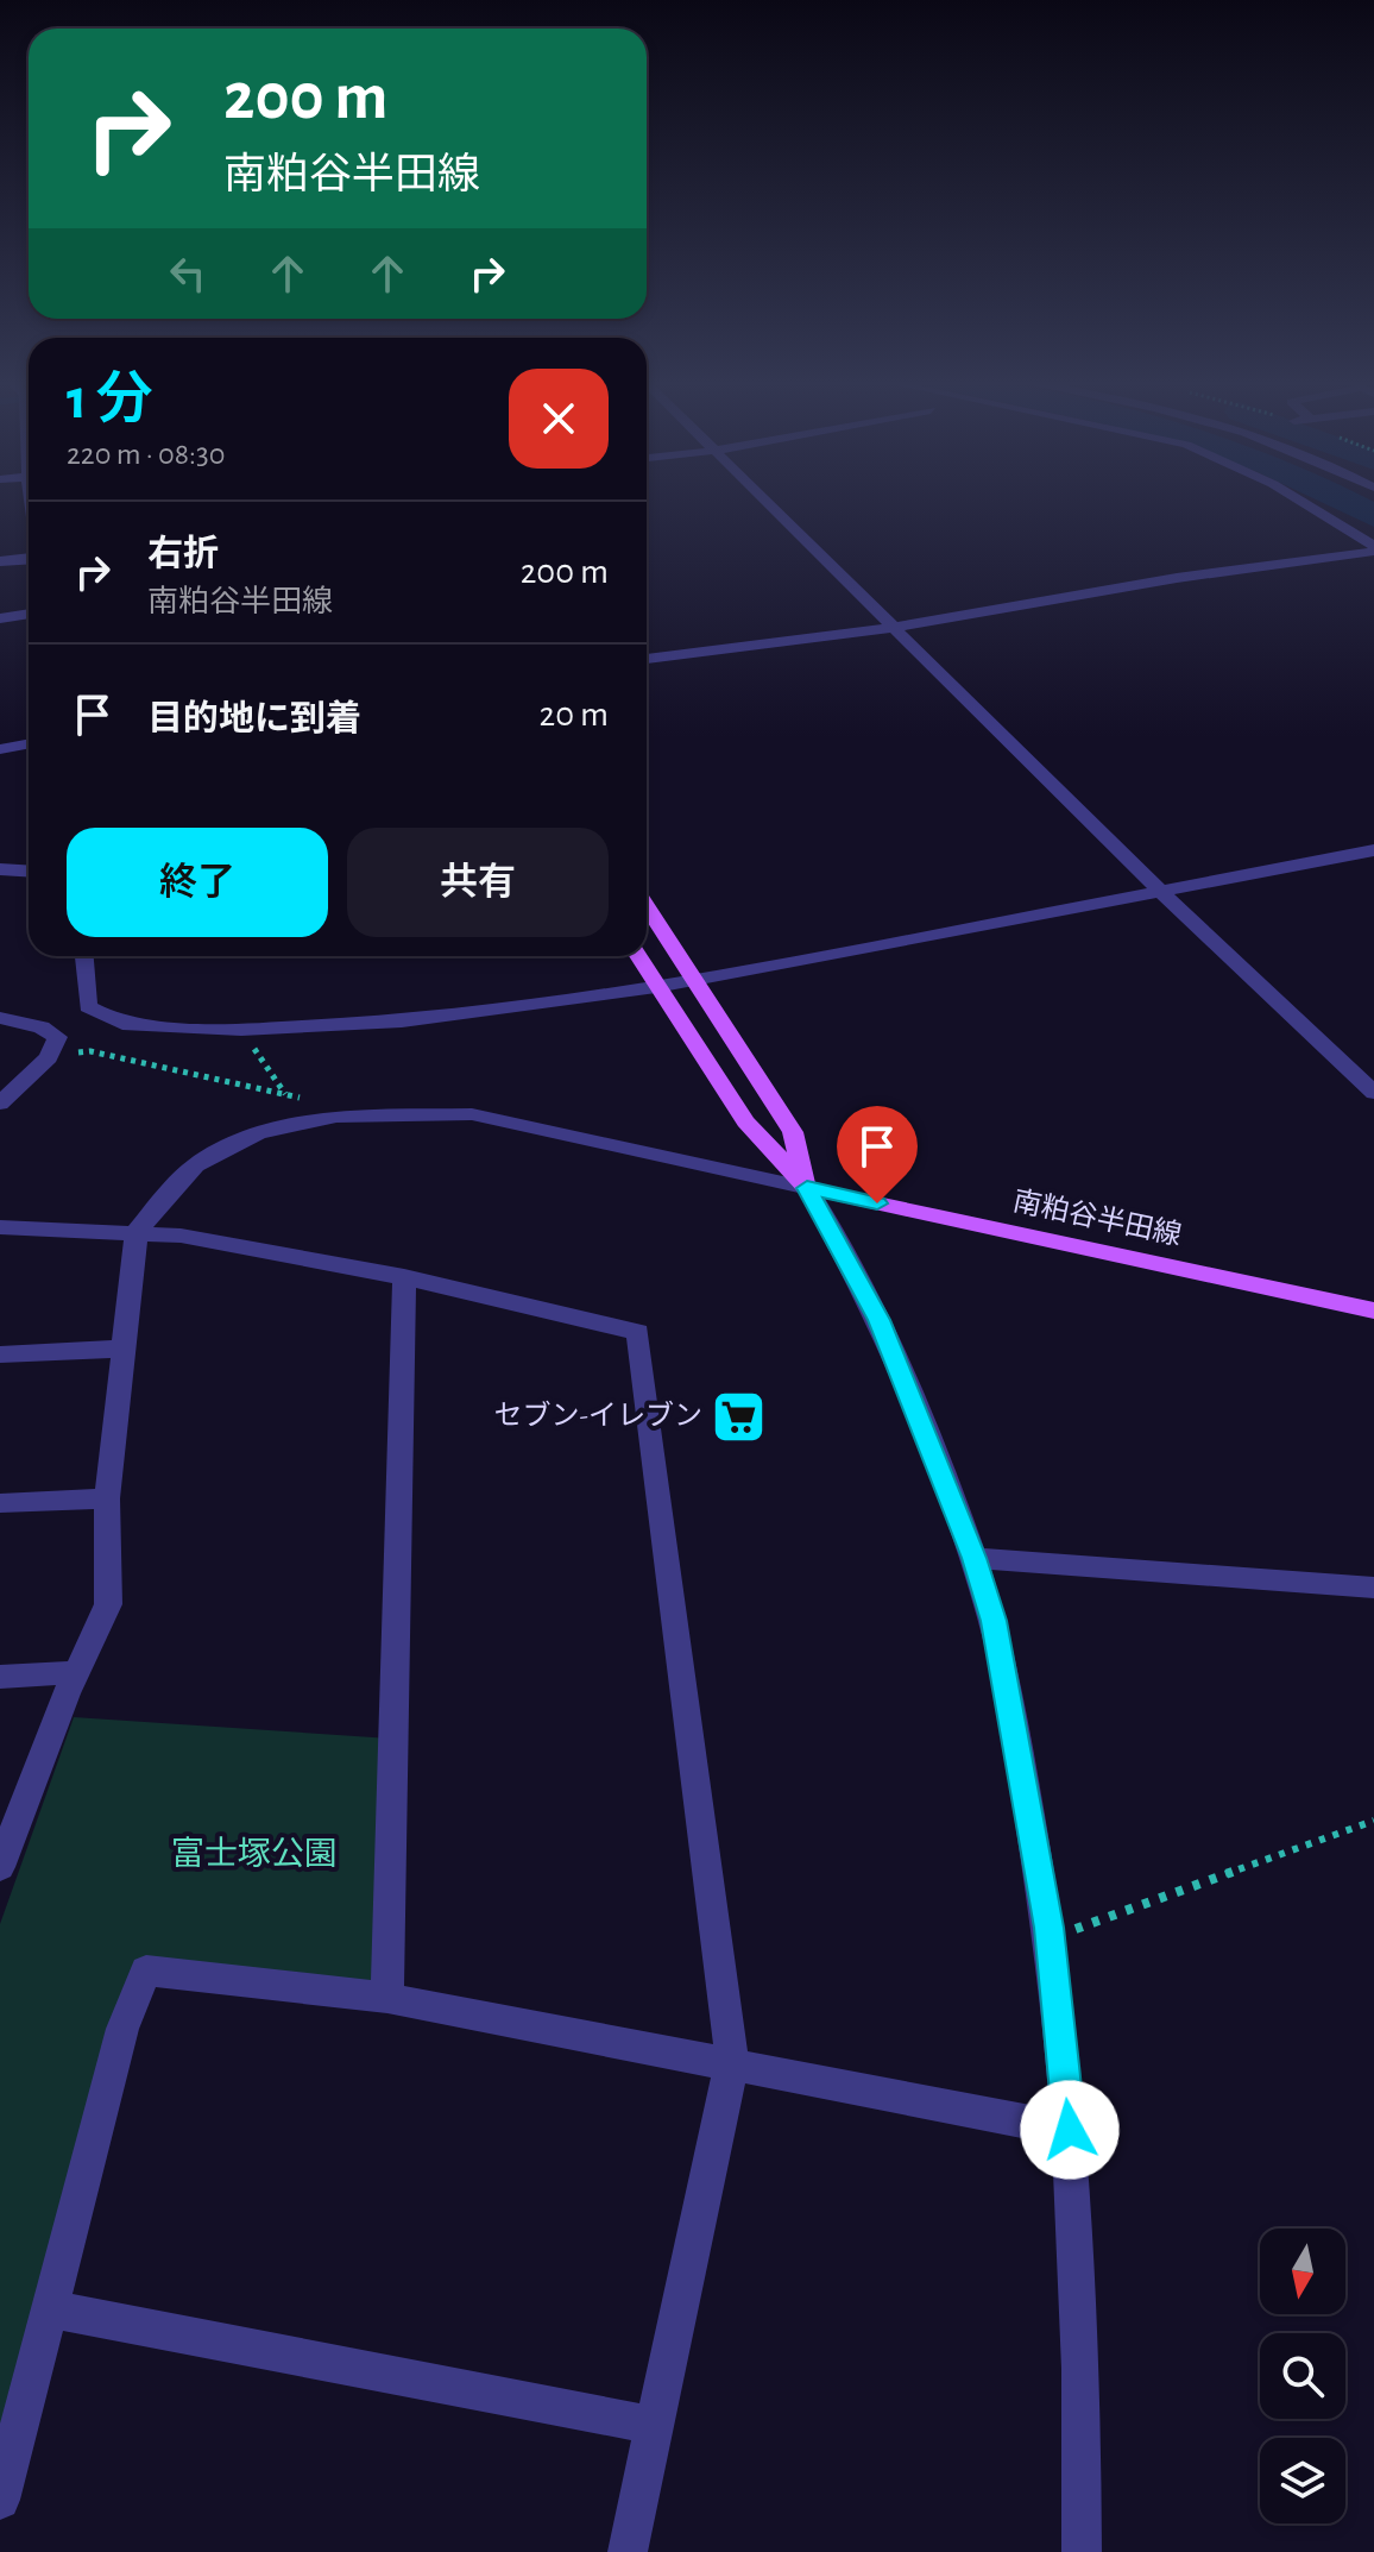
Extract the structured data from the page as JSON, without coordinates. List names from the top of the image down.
{
  "streets": {
    "main road": ["南粕谷半田線"]
  },
  "parks": ["富士塚公園"],
  "places": {
    "supermarket": ["セブン-イレブン"]
  },
  "north": "bottom",
  "page": {
    "turn": ["200 m", "南粕谷半田線"],
    "heading": ["1 分", "220 m · 08:30"],
    "list": [
      {
        "name": "右折",
        "note": "南粕谷半田線",
        "value": "200 m"
      },
      {
        "name": "目的地に到着",
        "value": "20 m"
      }
    ],
    "buttons": ["終了", "共有"]
  }
}
